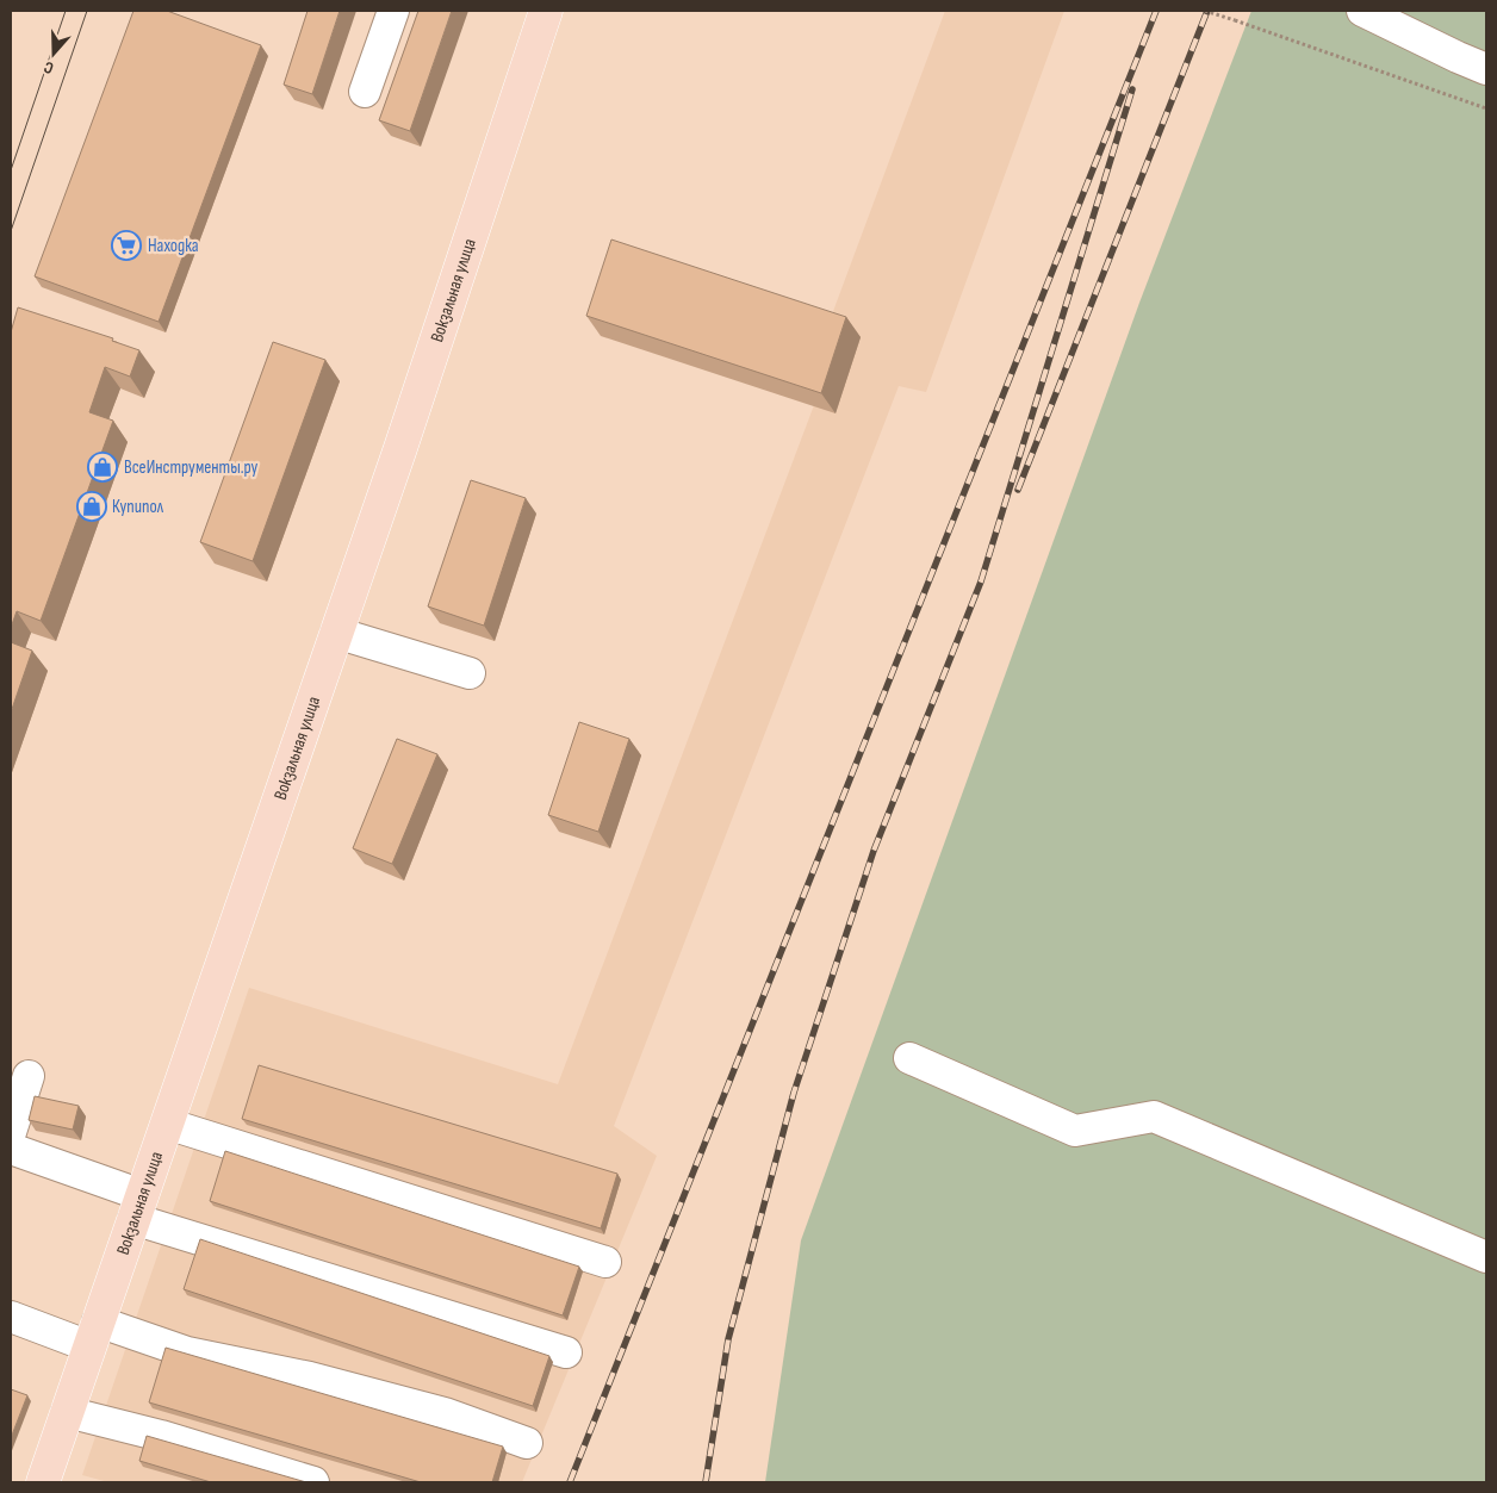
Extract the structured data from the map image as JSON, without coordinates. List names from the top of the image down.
{
  "streets": {
    "main road": ["Вокзальная улица"]
  },
  "places": {
    "supermarket": ["Находка"],
    "shop": ["ВсеИнструменты.ру", "Купипол"]
  },
  "north": "bottom"
}
